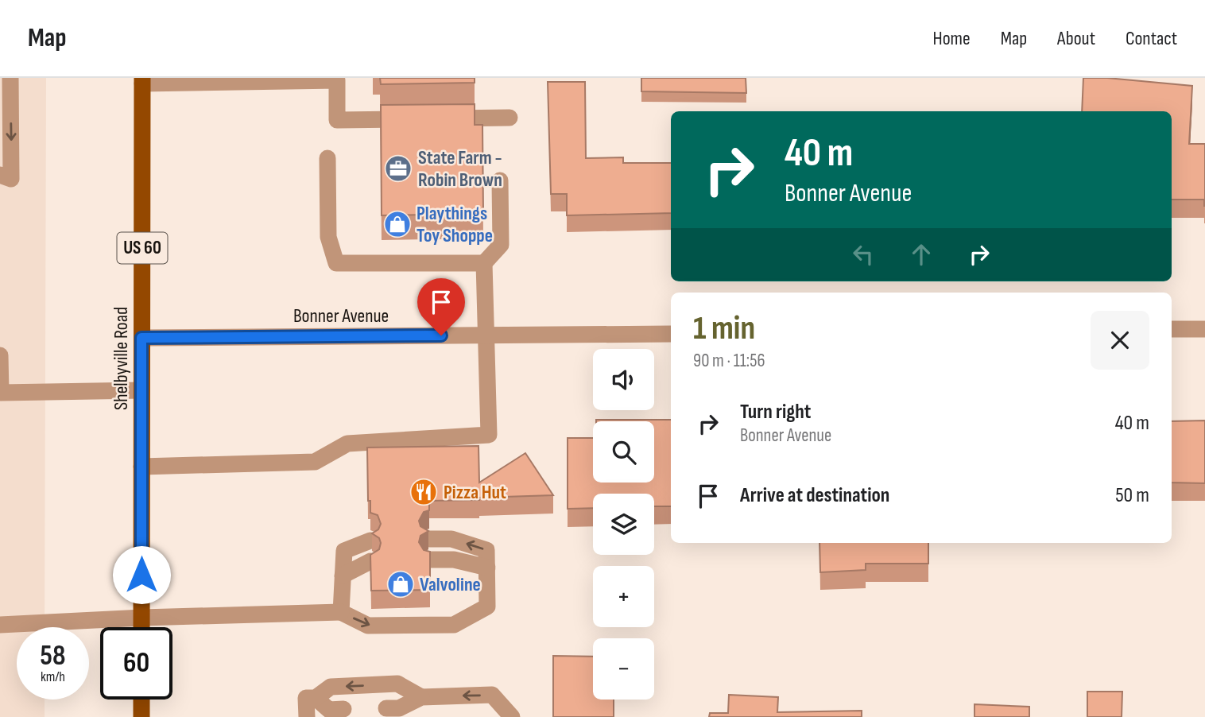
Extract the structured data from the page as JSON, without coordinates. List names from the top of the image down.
{
  "streets": {
    "main road": ["US 60", "Shelbyville Road"],
    "street": ["Bonner Avenue"]
  },
  "crossings": [
    ["Bonner Avenue", "Shelbyville Road"]
  ],
  "places": {
    "office": ["State Farm - Robin Brown"],
    "shop": ["Playthings Toy Shoppe", "Valvoline"],
    "restaurant": ["Pizza Hut"]
  },
  "page": {
    "header": "Map",
    "nav": [
      "Home",
      "Map",
      "About",
      "Contact"
    ],
    "turn": ["40 m", "Bonner Avenue"],
    "heading": ["1 min", "90 m · 11:56"],
    "map_buttons": ["+", "−"],
    "list": [
      {
        "name": "Turn right",
        "note": "Bonner Avenue",
        "value": "40 m"
      },
      {
        "name": "Arrive at destination",
        "value": "50 m"
      }
    ],
    "speed": "58 km/h",
    "limit": "60"
  }
}
